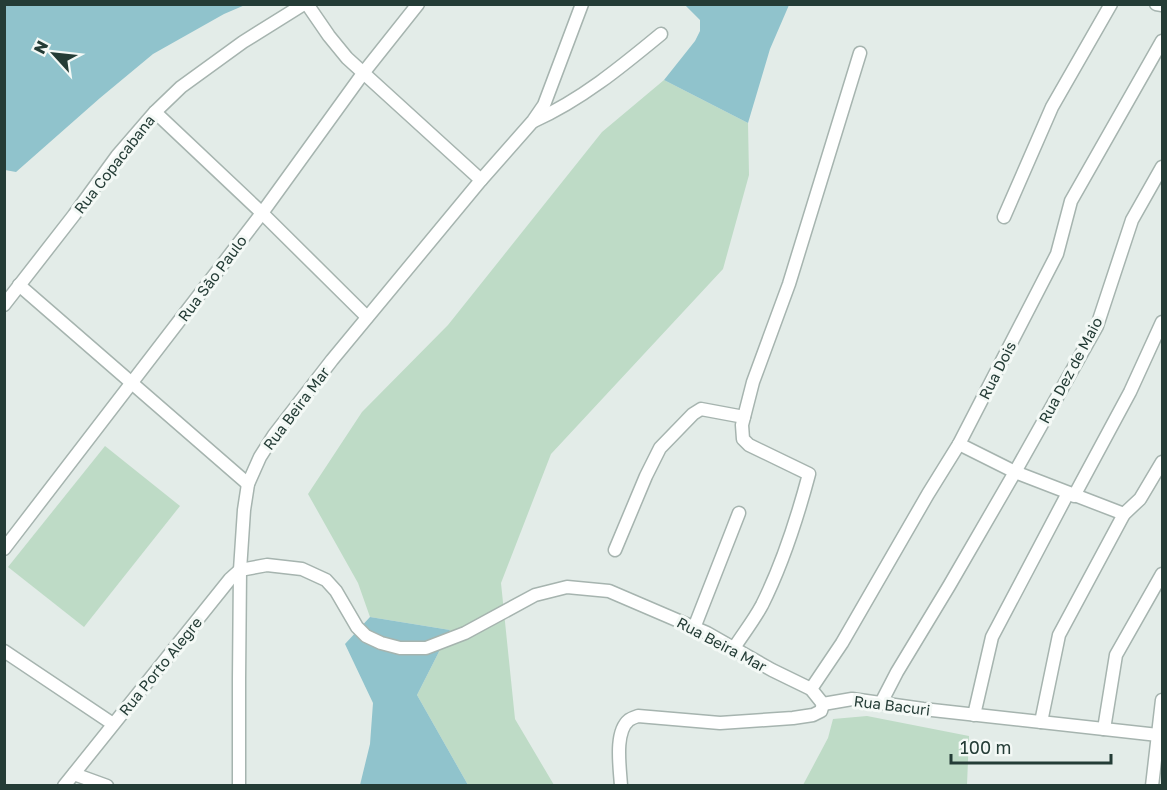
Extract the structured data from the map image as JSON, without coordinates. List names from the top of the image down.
{
  "streets": {
    "street": [
      "Rua Copacabana",
      "Rua São Paulo",
      "Rua Dois",
      "Rua Dez de Maio",
      "Rua Beira Mar",
      "Rua Porto Alegre",
      "Rua Bacuri"
    ]
  },
  "crossings": [
    ["Rua Dois", "Rua Beira Mar"],
    ["Rua Dez de Maio", "Rua Bacuri"],
    ["Rua Beira Mar", "Rua Porto Alegre"],
    ["Rua Beira Mar", "Rua Bacuri"]
  ],
  "scale_bar": "100 m",
  "north": "top left"
}
